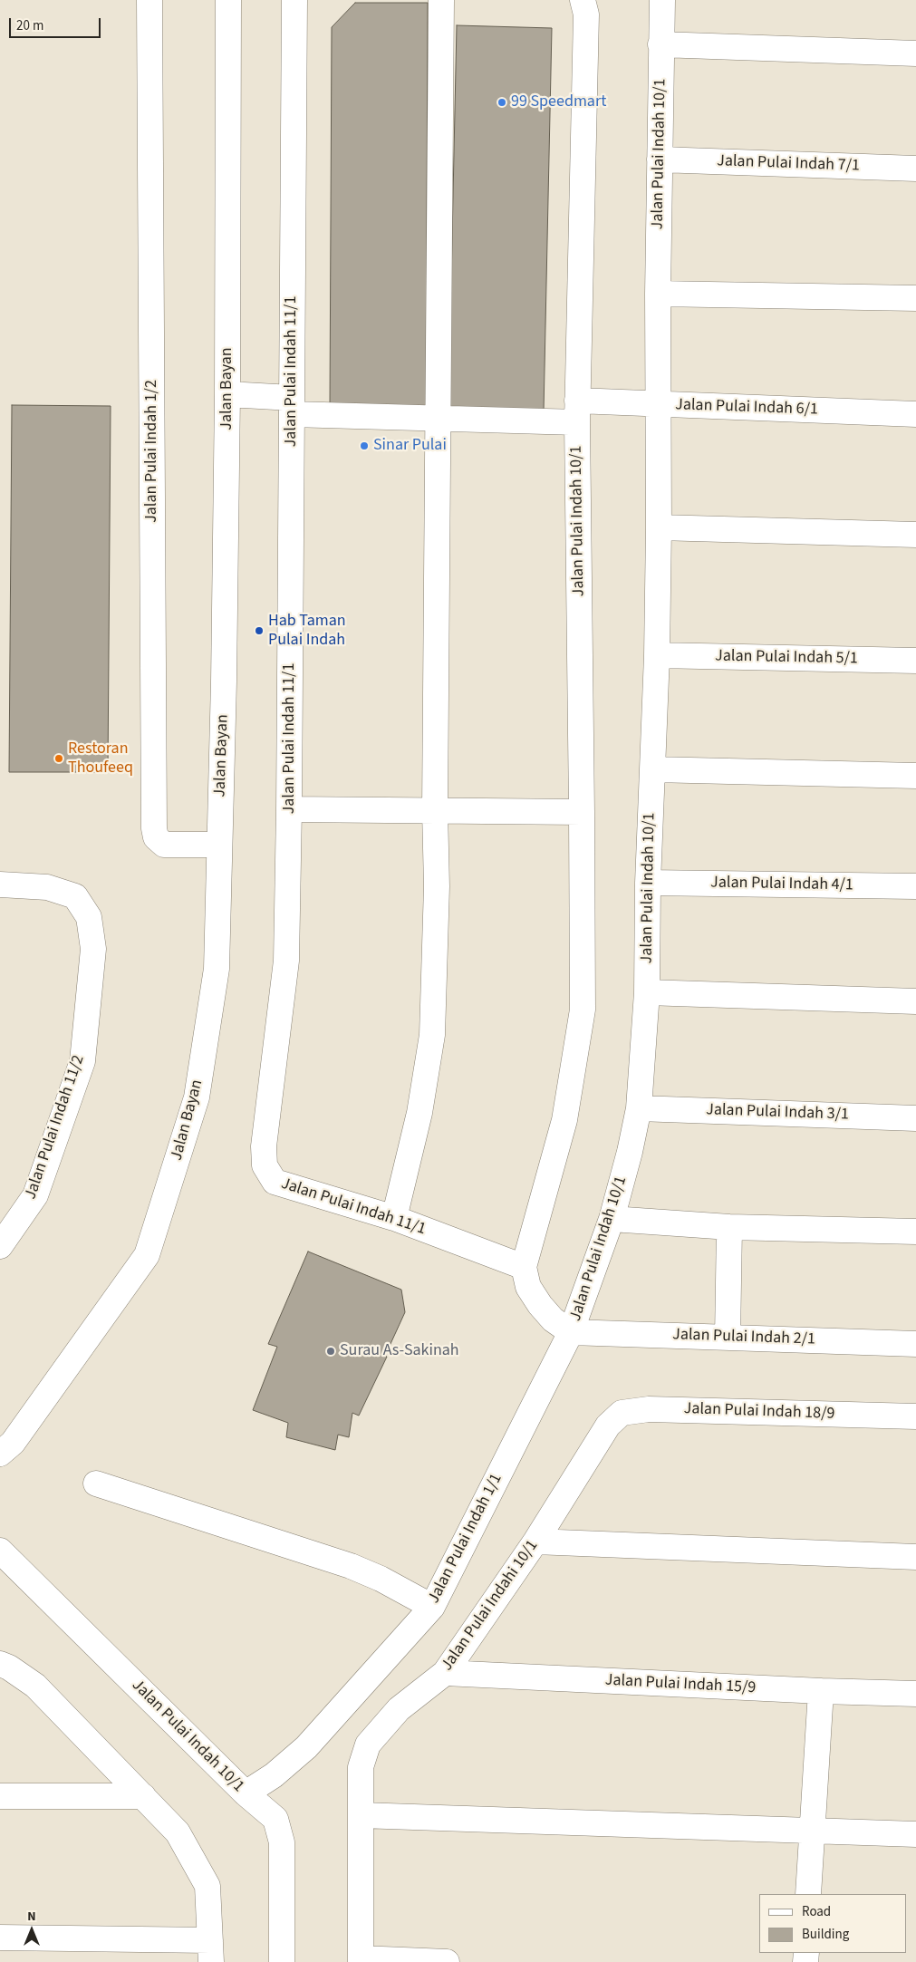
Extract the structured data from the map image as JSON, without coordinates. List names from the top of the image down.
{
  "streets": {
    "street": [
      "Jalan Pulai Indah 10/1",
      "Jalan Pulai Indah 7/1",
      "Jalan Pulai Indah 11/1",
      "Jalan Bayan",
      "Jalan Pulai Indah 6/1",
      "Jalan Pulai Indah 1/2",
      "Jalan Pulai Indah 5/1",
      "Jalan Pulai Indah 4/1",
      "Jalan Pulai Indah 3/1",
      "Jalan Pulai Indah 11/2",
      "Jalan Pulai Indah 2/1",
      "Jalan Pulai Indah 18/9",
      "Jalan Pulai Indah 1/1",
      "Jalan Pulai Indahi 10/1",
      "Jalan Pulai Indah 15/9"
    ]
  },
  "crossings": [
    ["Jalan Pulai Indah 10/1", "Jalan Pulai Indah 7/1"],
    ["Jalan Pulai Indah 10/1", "Jalan Pulai Indah 11/1"],
    ["Jalan Pulai Indah 10/1", "Jalan Pulai Indah 6/1"],
    ["Jalan Pulai Indah 10/1", "Jalan Pulai Indah 5/1"],
    ["Jalan Pulai Indah 10/1", "Jalan Pulai Indah 4/1"],
    ["Jalan Pulai Indah 10/1", "Jalan Pulai Indah 3/1"],
    ["Jalan Pulai Indah 10/1", "Jalan Pulai Indah 2/1"],
    ["Jalan Pulai Indah 10/1", "Jalan Pulai Indah 1/1"],
    ["Jalan Pulai Indah 11/1", "Jalan Pulai Indah 6/1"],
    ["Jalan Bayan", "Jalan Pulai Indah 6/1"],
    ["Jalan Bayan", "Jalan Pulai Indah 1/2"],
    ["Jalan Pulai Indah 2/1", "Jalan Pulai Indah 1/1"],
    ["Jalan Pulai Indah 18/9", "Jalan Pulai Indahi 10/1"],
    ["Jalan Pulai Indahi 10/1", "Jalan Pulai Indah 15/9"]
  ],
  "places": [
    "99 Speedmart",
    "Sinar Pulai",
    "Hab Taman Pulai Indah",
    "Restoran Thoufeeq",
    "Surau As-Sakinah"
  ],
  "legend": ["Road", "Building"],
  "scale_bar": "20 m",
  "north": "top"
}
